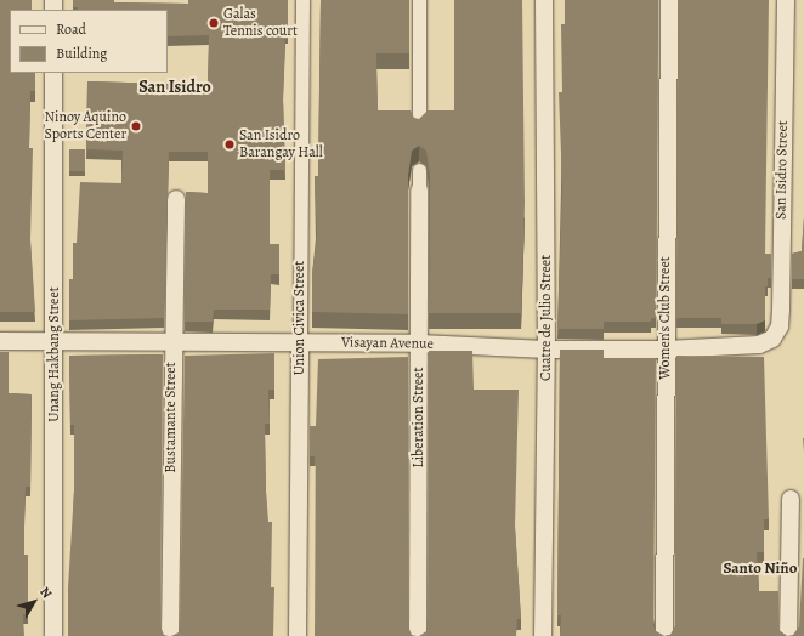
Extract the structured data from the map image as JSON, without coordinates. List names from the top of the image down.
{
  "streets": {
    "street": [
      "San Isidro Street",
      "Union Civica Street",
      "Cuatre de Julio Street",
      "Women's Club Street",
      "Visayan Avenue",
      "Unang Hakbang Street",
      "Bustamante Street",
      "Liberation Street"
    ]
  },
  "crossings": [
    ["San Isidro Street", "Visayan Avenue"],
    ["Union Civica Street", "Visayan Avenue"],
    ["Cuatre de Julio Street", "Visayan Avenue"],
    ["Women's Club Street", "Visayan Avenue"],
    ["Visayan Avenue", "Unang Hakbang Street"],
    ["Visayan Avenue", "Bustamante Street"],
    ["Visayan Avenue", "Liberation Street"]
  ],
  "districts": ["San Isidro", "Santo Niño"],
  "places": ["Galas Tennis court", "Ninoy Aquino Sports Center", "San Isidro Barangay Hall"],
  "legend": ["Road", "Building"],
  "north": "top right"
}
